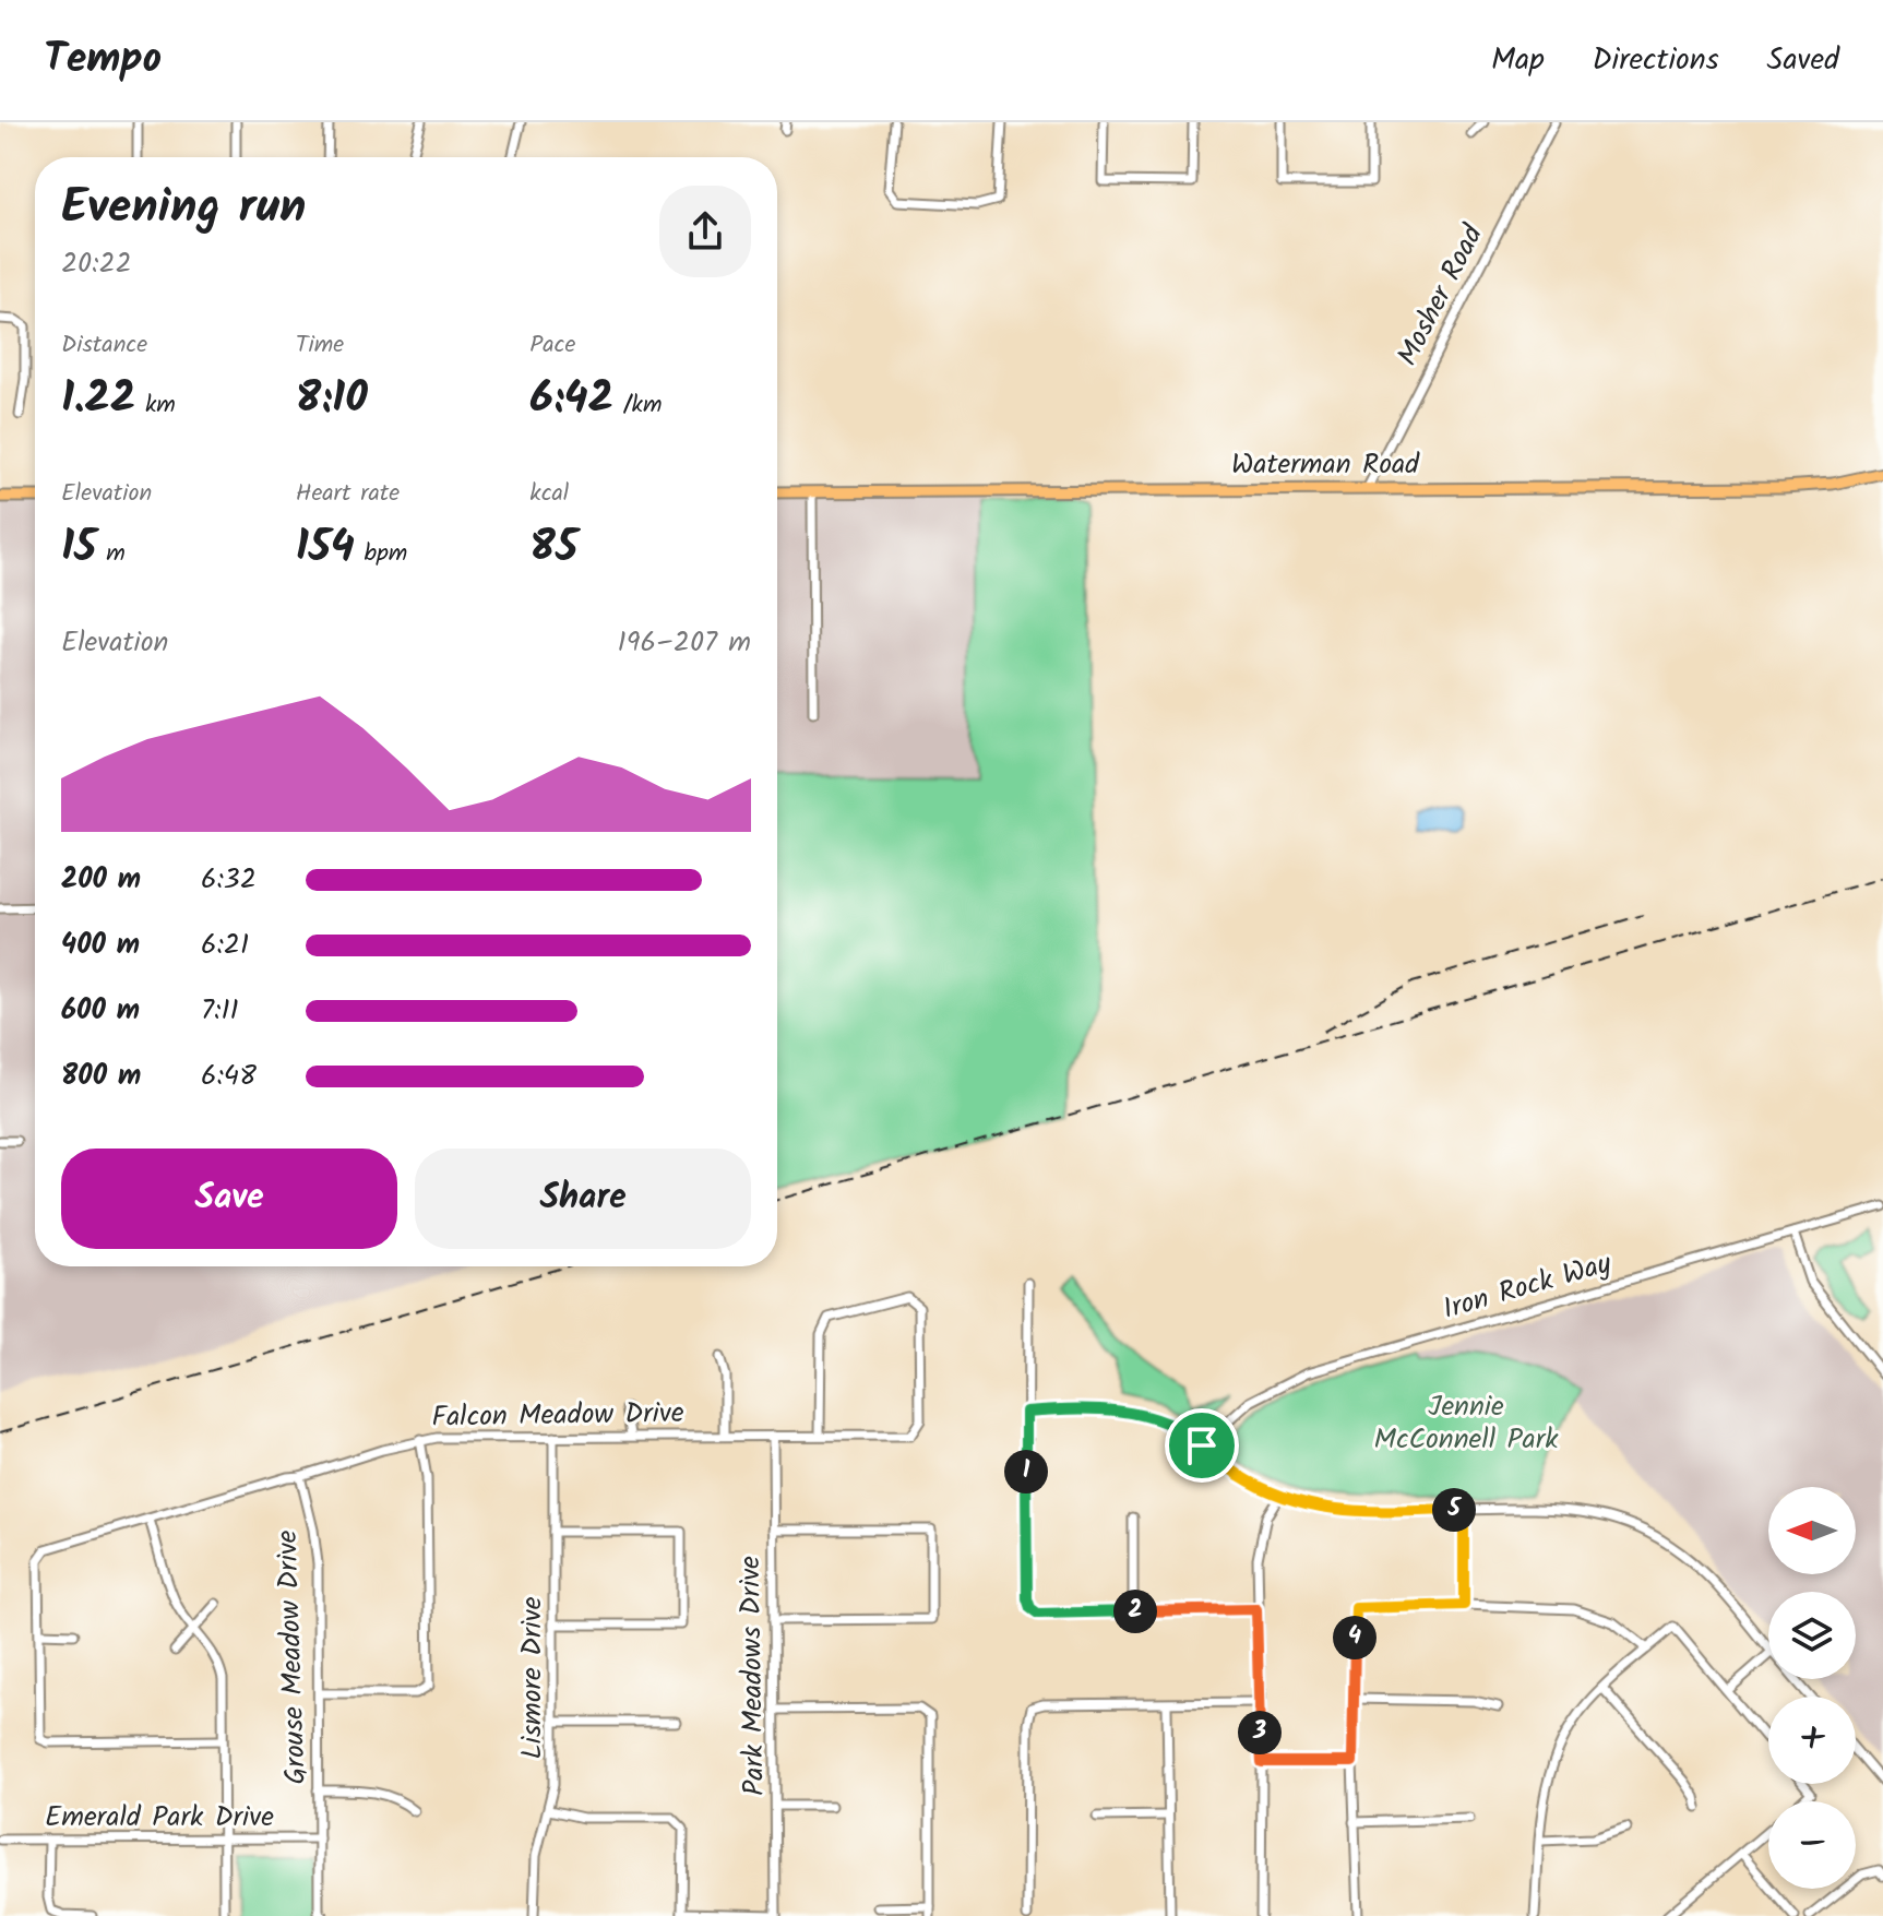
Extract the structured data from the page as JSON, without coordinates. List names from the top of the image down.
{
  "streets": {
    "main road": ["Waterman Road"],
    "street": [
      "Mosher Road",
      "Iron Rock Way",
      "Falcon Meadow Drive",
      "Grouse Meadow Drive",
      "Park Meadows Drive",
      "Lismore Drive",
      "Emerald Park Drive"
    ]
  },
  "crossings": [
    ["Mosher Road", "Waterman Road"],
    ["Falcon Meadow Drive", "Grouse Meadow Drive"],
    ["Falcon Meadow Drive", "Park Meadows Drive"],
    ["Falcon Meadow Drive", "Lismore Drive"],
    ["Grouse Meadow Drive", "Emerald Park Drive"]
  ],
  "parks": ["Jennie McConnell Park"],
  "north": "left",
  "page": {
    "header": "Tempo",
    "nav": ["Map", "Directions", "Saved"],
    "heading": ["Evening run", "20:22"],
    "stats": [
      ["Distance", "1.22 km"],
      ["Time", "8:10"],
      ["Pace", "6:42 /km"],
      ["Elevation", "15 m"],
      ["Heart rate", "154 bpm"],
      ["kcal", "85"]
    ],
    "chart": ["Elevation", "196–207 m"],
    "list": [
      {
        "name": "200 m",
        "note": "6:32"
      },
      {
        "name": "400 m",
        "note": "6:21"
      },
      {
        "name": "600 m",
        "note": "7:11"
      },
      {
        "name": "800 m",
        "note": "6:48"
      }
    ],
    "buttons": ["Save", "Share"],
    "pins": [
      "1",
      "5",
      "2",
      "4",
      "3"
    ],
    "map_buttons": ["+", "−"]
  }
}
